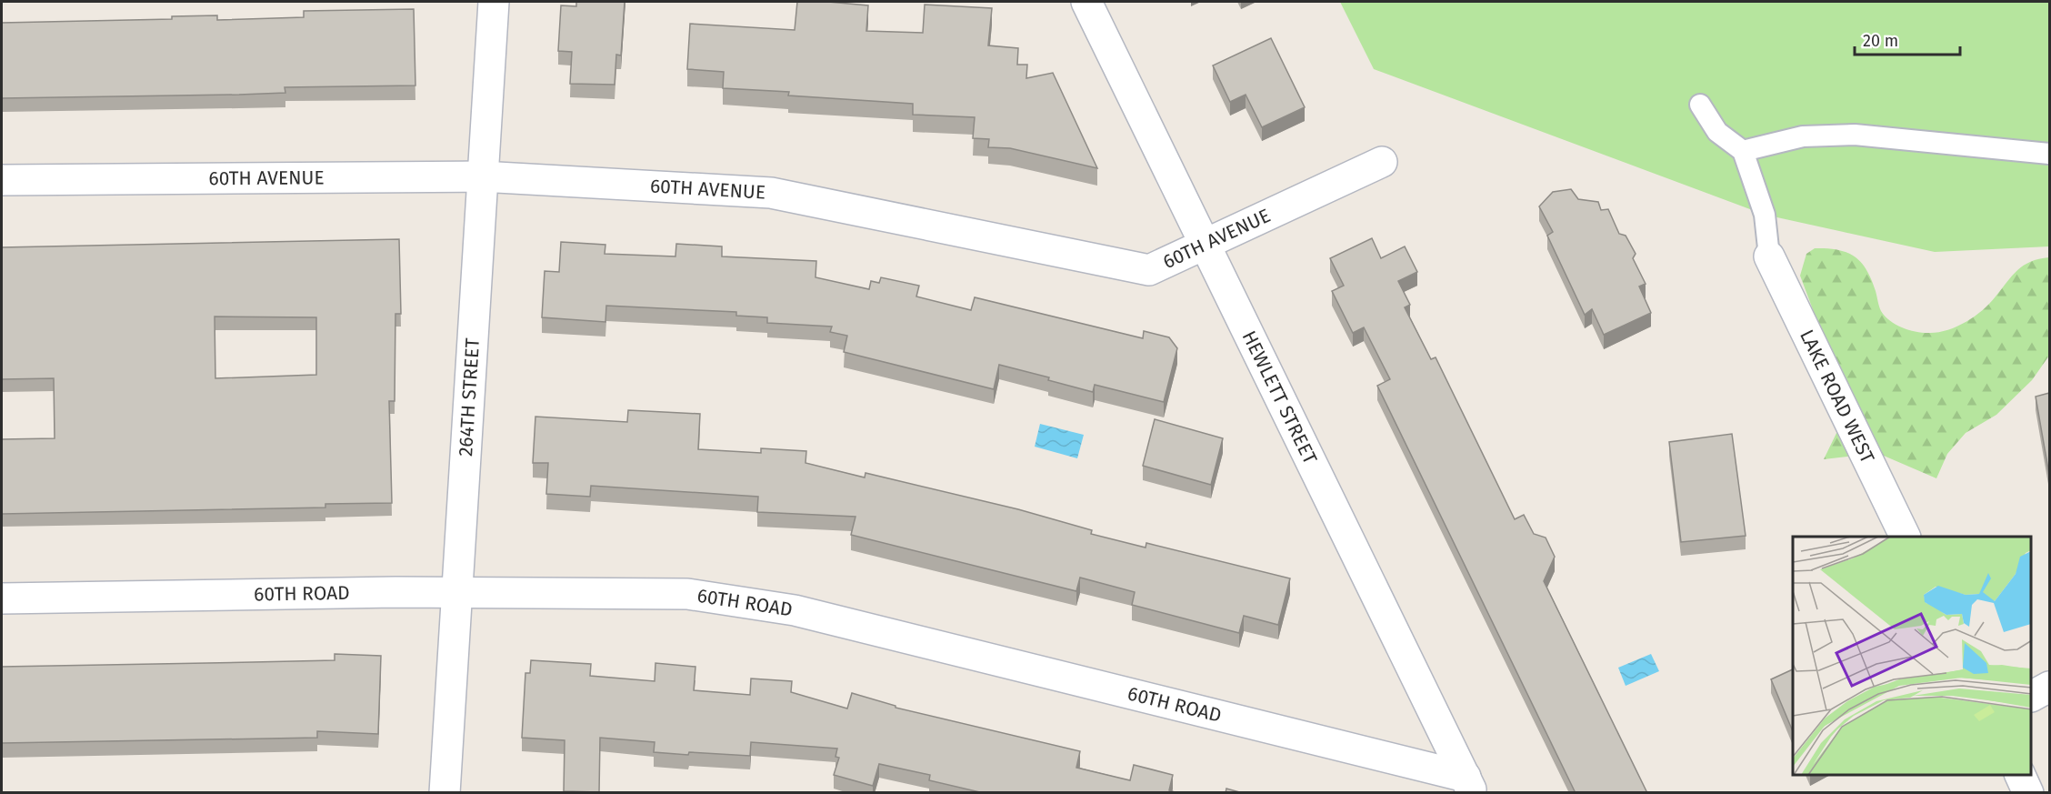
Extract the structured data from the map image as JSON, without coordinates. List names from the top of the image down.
{
  "streets": {
    "street": [
      "60TH AVENUE",
      "264TH STREET",
      "HEWLETT STREET",
      "LAKE ROAD WEST",
      "60TH ROAD"
    ]
  },
  "crossings": [
    ["60TH AVENUE", "264TH STREET"],
    ["60TH AVENUE", "HEWLETT STREET"],
    ["264TH STREET", "60TH ROAD"],
    ["HEWLETT STREET", "60TH ROAD"]
  ],
  "scale_bar": "20 m"
}
